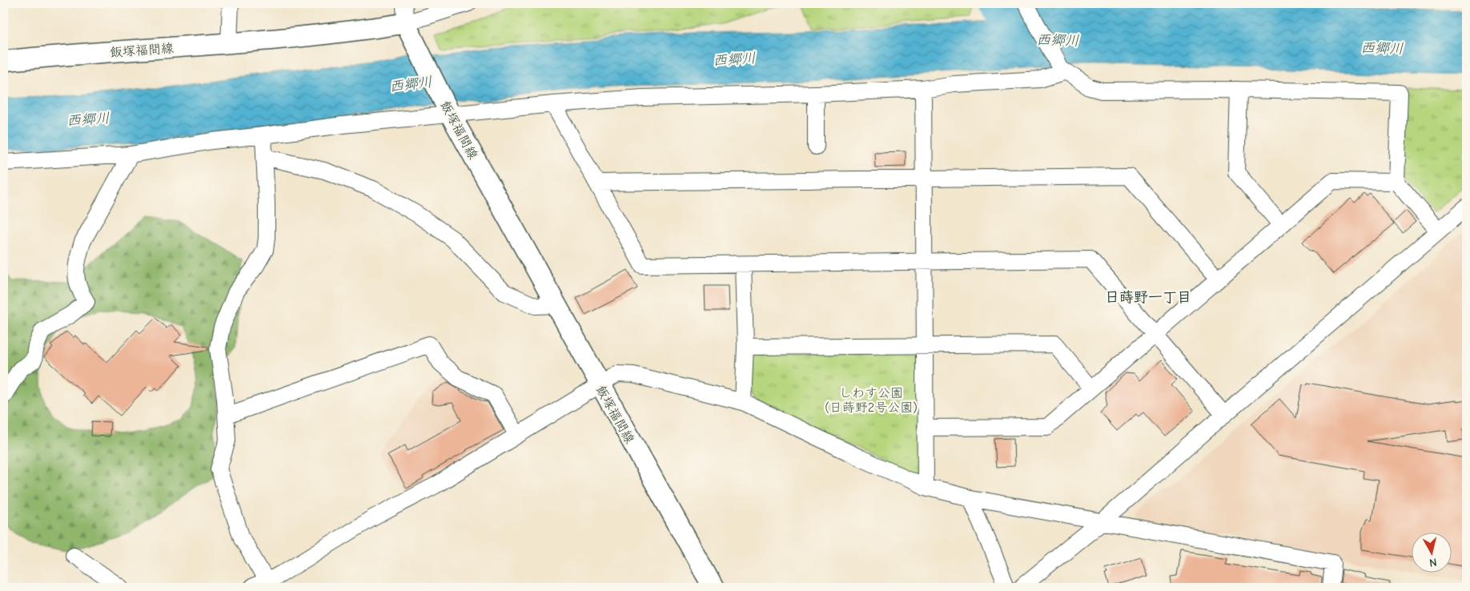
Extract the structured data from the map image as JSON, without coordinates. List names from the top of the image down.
{
  "streets": {
    "main road": ["飯塚福間線"]
  },
  "districts": ["日蒔野一丁目"],
  "water": ["西郷川"],
  "parks": ["しわす公園 (日蒔野2号公園)"],
  "north": "bottom"
}
